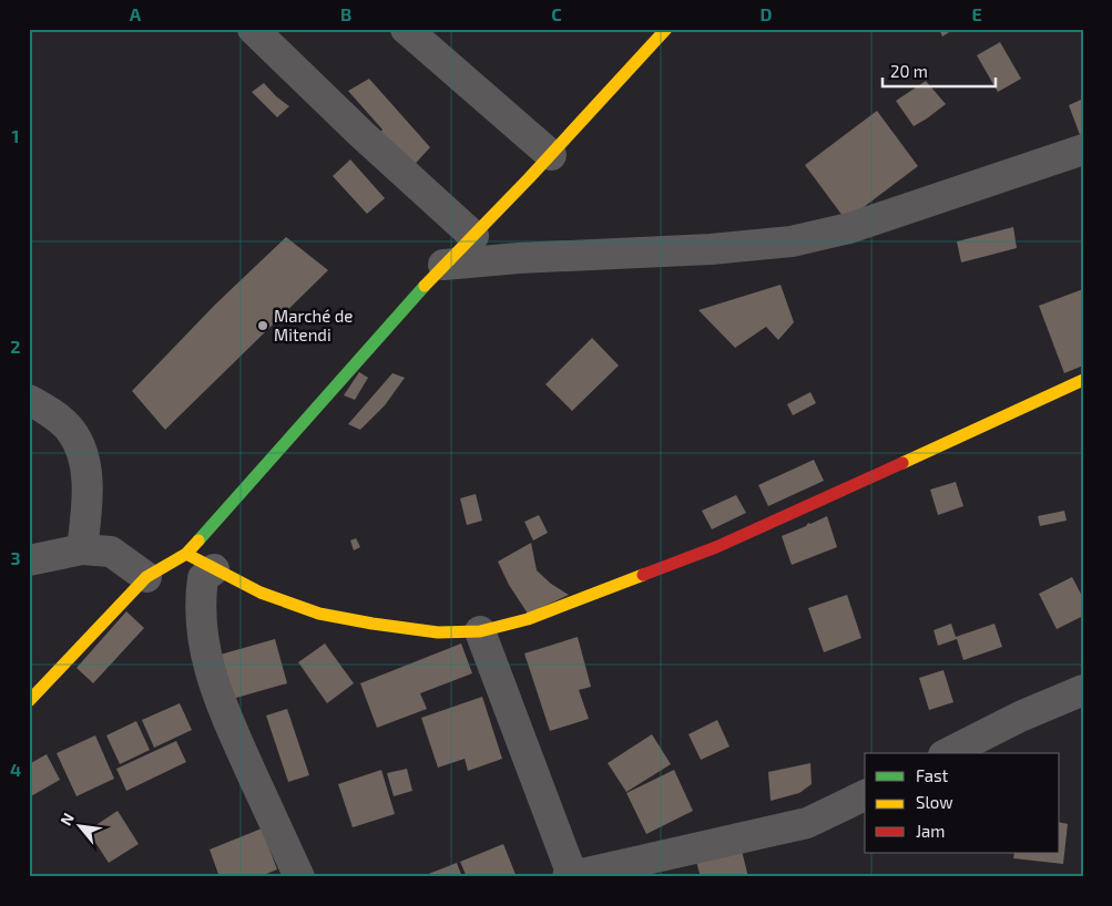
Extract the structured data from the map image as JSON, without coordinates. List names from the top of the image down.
{
  "places": ["Marché de Mitendi"],
  "legend": ["Fast", "Slow", "Jam"],
  "scale_bar": "20 m",
  "north": "top left",
  "grid": {
    "columns": [
      "A",
      "B",
      "C",
      "D",
      "E"
    ],
    "rows": [
      "1",
      "2",
      "3",
      "4"
    ]
  }
}
